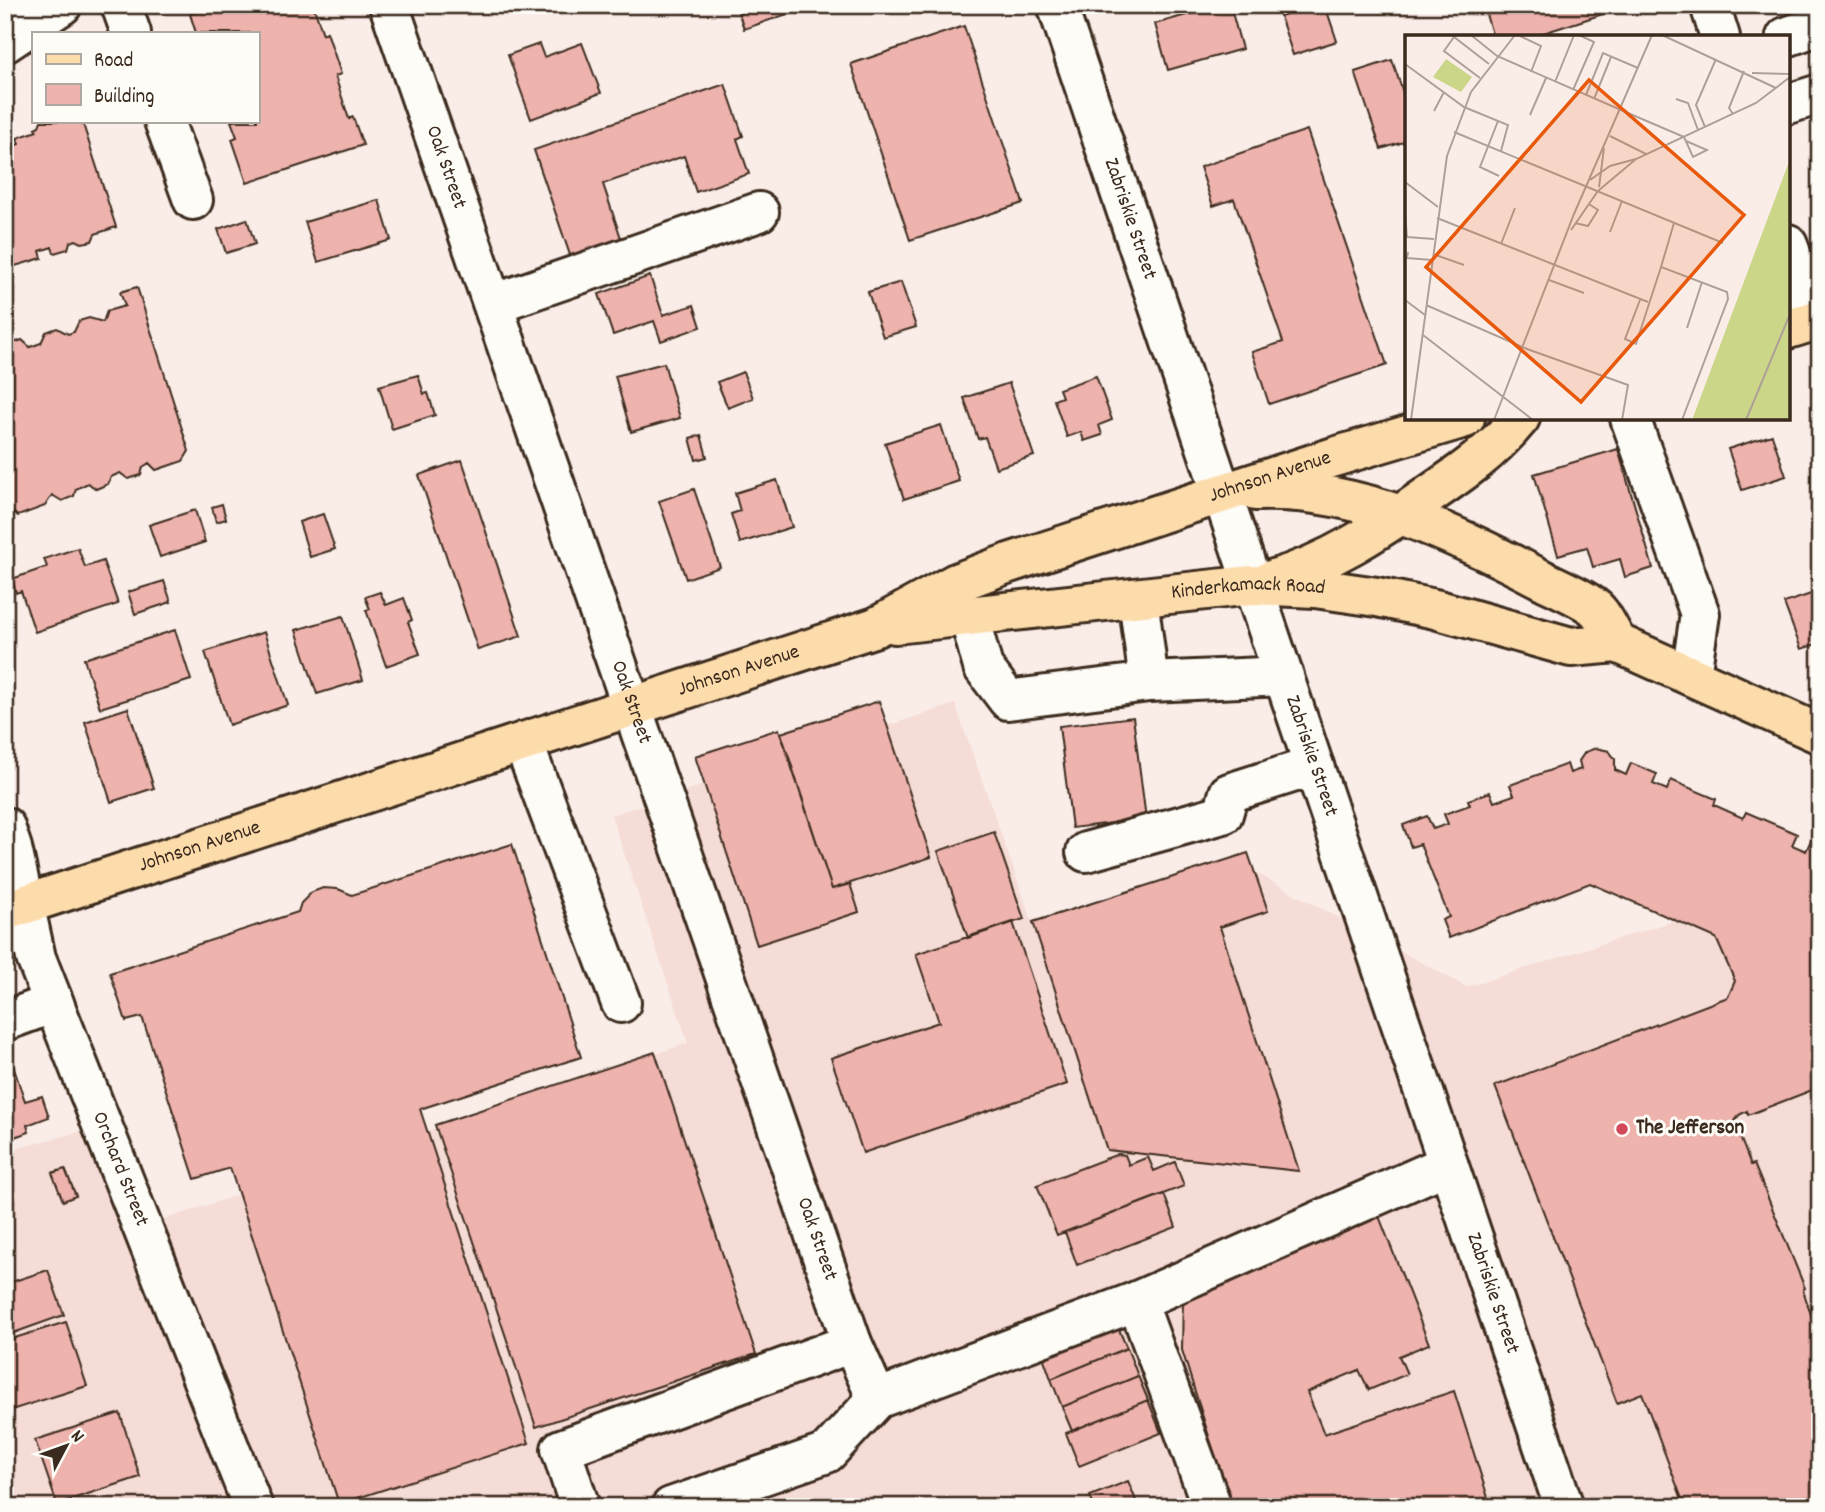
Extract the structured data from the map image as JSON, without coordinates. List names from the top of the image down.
{
  "streets": {
    "main road": ["Johnson Avenue", "Kinderkamack Road"],
    "street": ["Oak Street", "Zabriskie Street", "Orchard Street"]
  },
  "crossings": [
    ["Oak Street", "Johnson Avenue"],
    ["Zabriskie Street", "Johnson Avenue"],
    ["Zabriskie Street", "Kinderkamack Road"],
    ["Johnson Avenue", "Kinderkamack Road"],
    ["Johnson Avenue", "Orchard Street"]
  ],
  "places": ["The Jefferson"],
  "legend": ["Road", "Building"],
  "north": "top right"
}
